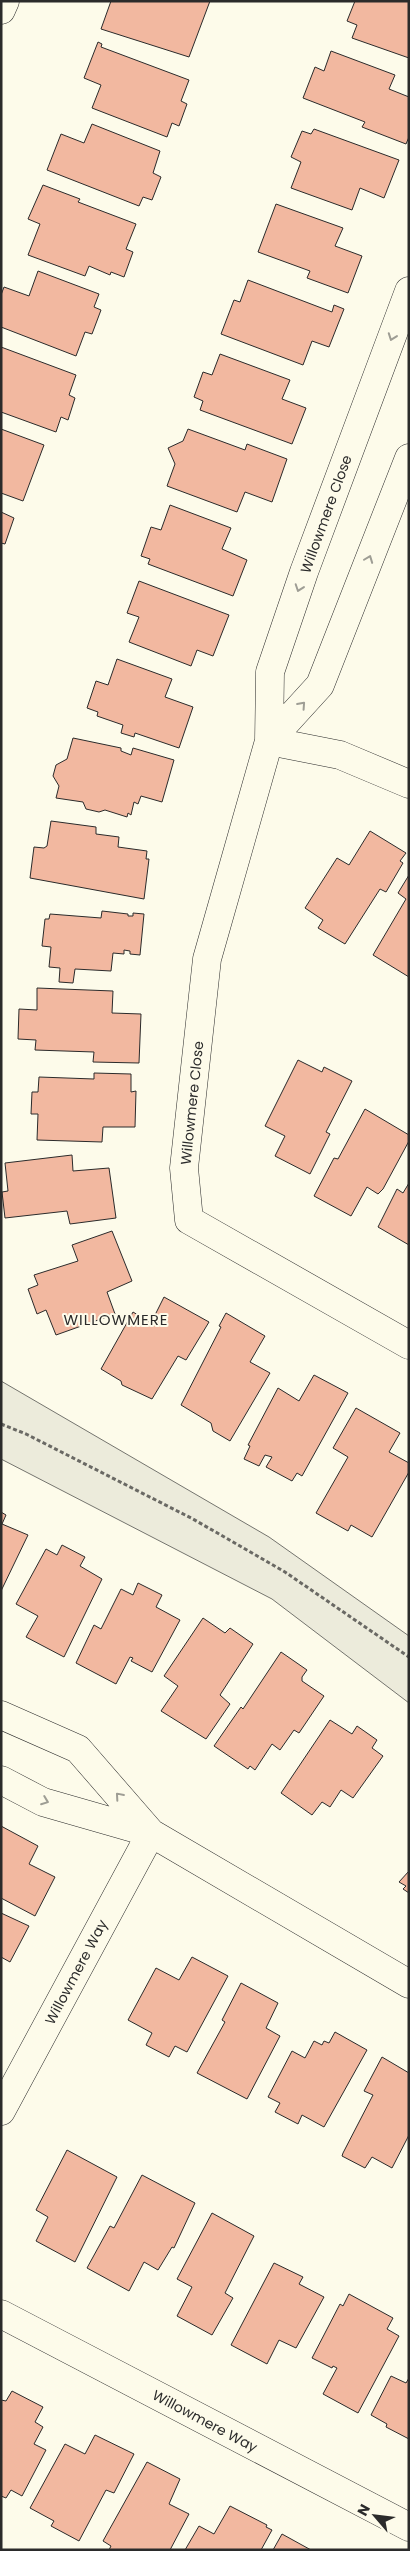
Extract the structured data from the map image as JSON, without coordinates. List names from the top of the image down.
{
  "streets": {
    "street": ["Willowmere Close", "Willowmere Way"]
  },
  "districts": ["WILLOWMERE"],
  "north": "top left"
}
